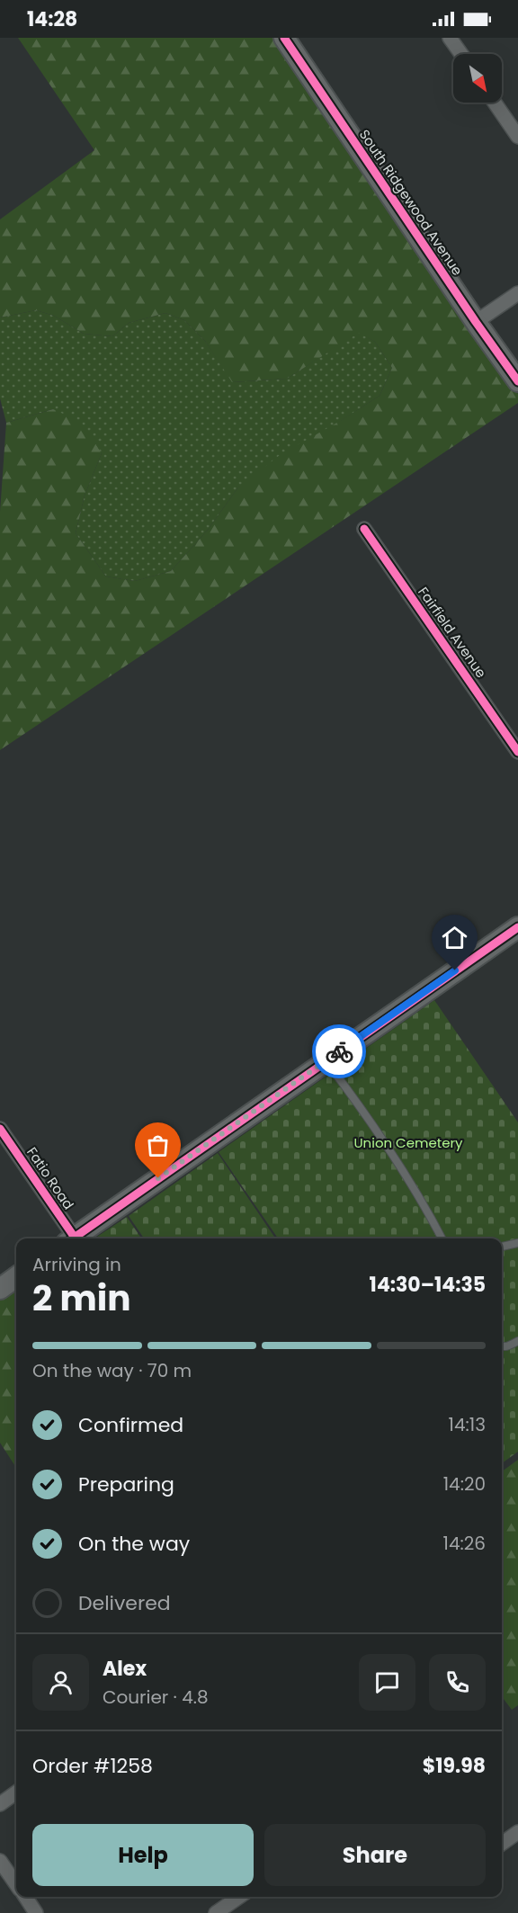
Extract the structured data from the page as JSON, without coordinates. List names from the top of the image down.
{
  "streets": {
    "street": ["South Ridgewood Avenue", "Fairfield Avenue", "Fatio Road"]
  },
  "parks": ["Union Cemetery"],
  "north": "bottom right",
  "page": {
    "status": "14:28",
    "heading": ["2 min", "Arriving in", "14:30–14:35"],
    "panel": [
      "Alex",
      "Courier · 4.8",
      "Order #1258",
      "$19.98"
    ],
    "bar": "On the way · 70 m",
    "list": [
      ["Confirmed", "14:13"],
      ["Preparing", "14:20"],
      ["On the way", "14:26"],
      "Delivered"
    ],
    "buttons": ["Help", "Share"]
  }
}
